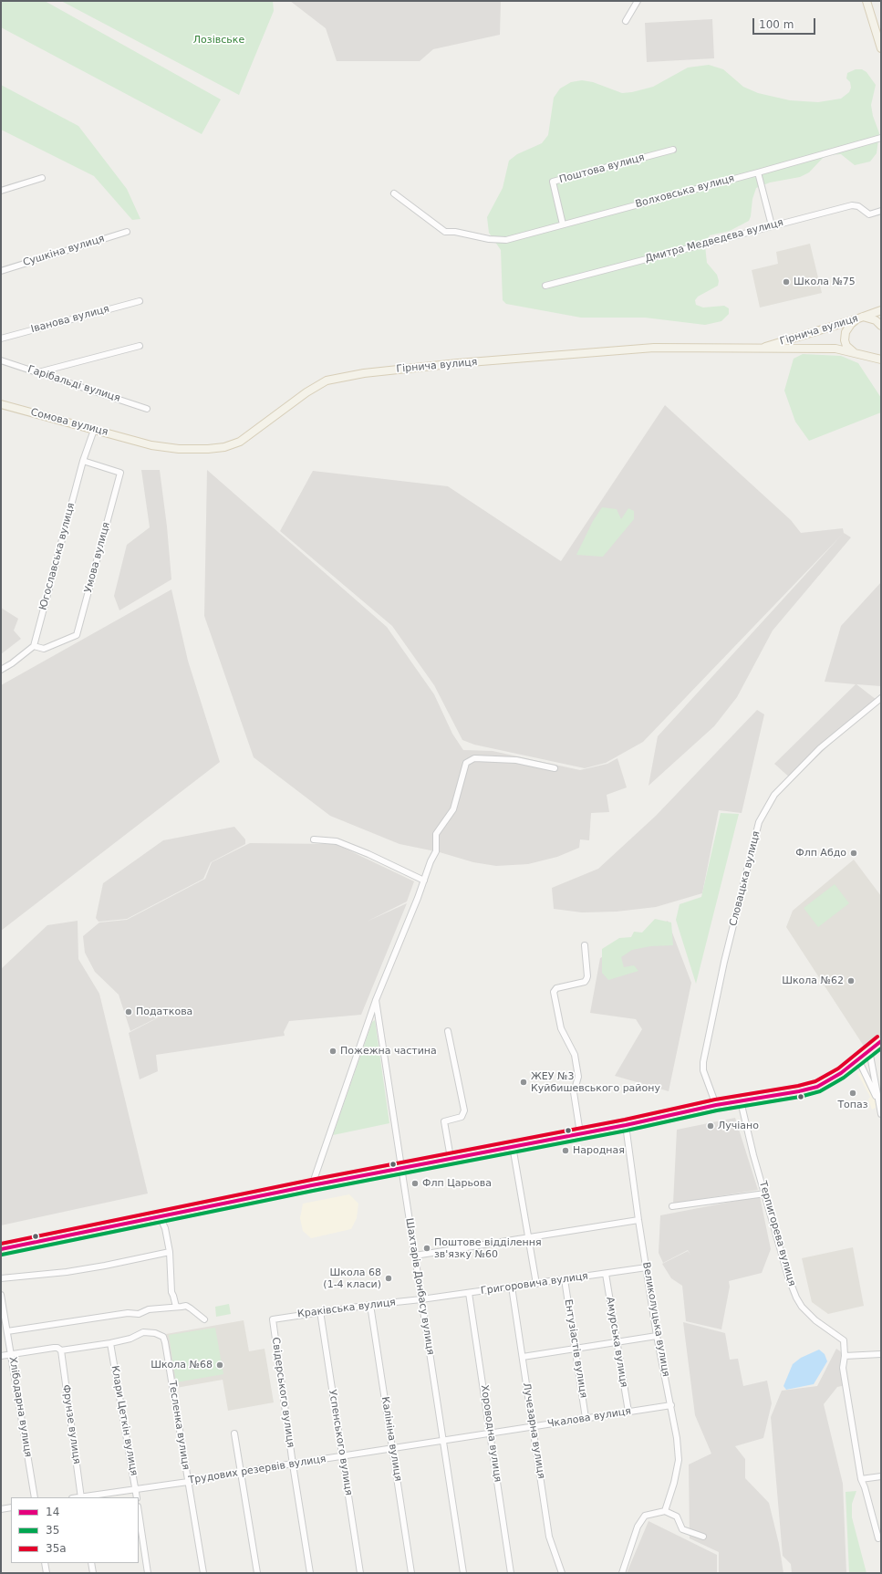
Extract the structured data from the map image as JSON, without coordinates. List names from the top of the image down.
{
  "streets": {
    "main road": ["Гірнича вулиця", "Сомова вулиця"],
    "street": [
      "Поштова вулиця",
      "Волховська вулиця",
      "Дмитра Медведєва вулиця",
      "Сушкіна вулиця",
      "Іванова вулиця",
      "Гарібальді вулиця",
      "Югославська вулиця",
      "Умова вулиця",
      "Словацька вулиця",
      "Терпигорева вулиця",
      "Григоровича вулиця",
      "Шахтарів Донбасу вулиця",
      "Краківська вулиця",
      "Великолуцька вулиця",
      "Амурська вулиця",
      "Ентузіастів вулиця",
      "Свідерського вулиця",
      "Хлібодарна вулиця",
      "Чкалова вулиця",
      "Клари Цеткін вулиця",
      "Фрунзе вулиця",
      "Тесленка вулиця",
      "Лучезарна вулиця",
      "Хороводна вулиця",
      "Калініна вулиця",
      "Успенського вулиця",
      "Трудових резервів вулиця"
    ]
  },
  "crossings": [
    ["Поштова вулиця", "Волховська вулиця"],
    ["Гірнича вулиця", "Сомова вулиця"],
    ["Сомова вулиця", "Югославська вулиця"],
    ["Югославська вулиця", "Умова вулиця"],
    ["Григоровича вулиця", "Шахтарів Донбасу вулиця"],
    ["Григоровича вулиця", "Краківська вулиця"],
    ["Григоровича вулиця", "Великолуцька вулиця"],
    ["Григоровича вулиця", "Амурська вулиця"],
    ["Григоровича вулиця", "Ентузіастів вулиця"],
    ["Григоровича вулиця", "Лучезарна вулиця"],
    ["Григоровича вулиця", "Хороводна вулиця"],
    ["Шахтарів Донбасу вулиця", "Краківська вулиця"],
    ["Шахтарів Донбасу вулиця", "Чкалова вулиця"],
    ["Шахтарів Донбасу вулиця", "Трудових резервів вулиця"],
    ["Краківська вулиця", "Свідерського вулиця"],
    ["Краківська вулиця", "Калініна вулиця"],
    ["Краківська вулиця", "Успенського вулиця"],
    ["Великолуцька вулиця", "Чкалова вулиця"],
    ["Амурська вулиця", "Чкалова вулиця"],
    ["Ентузіастів вулиця", "Чкалова вулиця"],
    ["Свідерського вулиця", "Трудових резервів вулиця"],
    ["Чкалова вулиця", "Лучезарна вулиця"],
    ["Чкалова вулиця", "Хороводна вулиця"],
    ["Чкалова вулиця", "Трудових резервів вулиця"],
    ["Клари Цеткін вулиця", "Тесленка вулиця"],
    ["Клари Цеткін вулиця", "Трудових резервів вулиця"],
    ["Фрунзе вулиця", "Трудових резервів вулиця"],
    ["Тесленка вулиця", "Трудових резервів вулиця"],
    ["Калініна вулиця", "Трудових резервів вулиця"],
    ["Успенського вулиця", "Трудових резервів вулиця"]
  ],
  "parks": ["Лозівське"],
  "places": [
    "Школа №75",
    "Флп Абдо",
    "Школа №62",
    "Податкова",
    "Пожежна частина",
    "ЖЕУ №3 Куйбишевського району",
    "Топаз",
    "Лучіано",
    "Народная",
    "Флп Царьова",
    "Поштове відділення зв'язку №60",
    "Школа 68 (1-4 класи)",
    "Школа №68"
  ],
  "lines": ["transit line 35а", "transit line 14", "transit line 35"],
  "legend": ["14", "35", "35а"],
  "scale_bar": "100 m"
}
